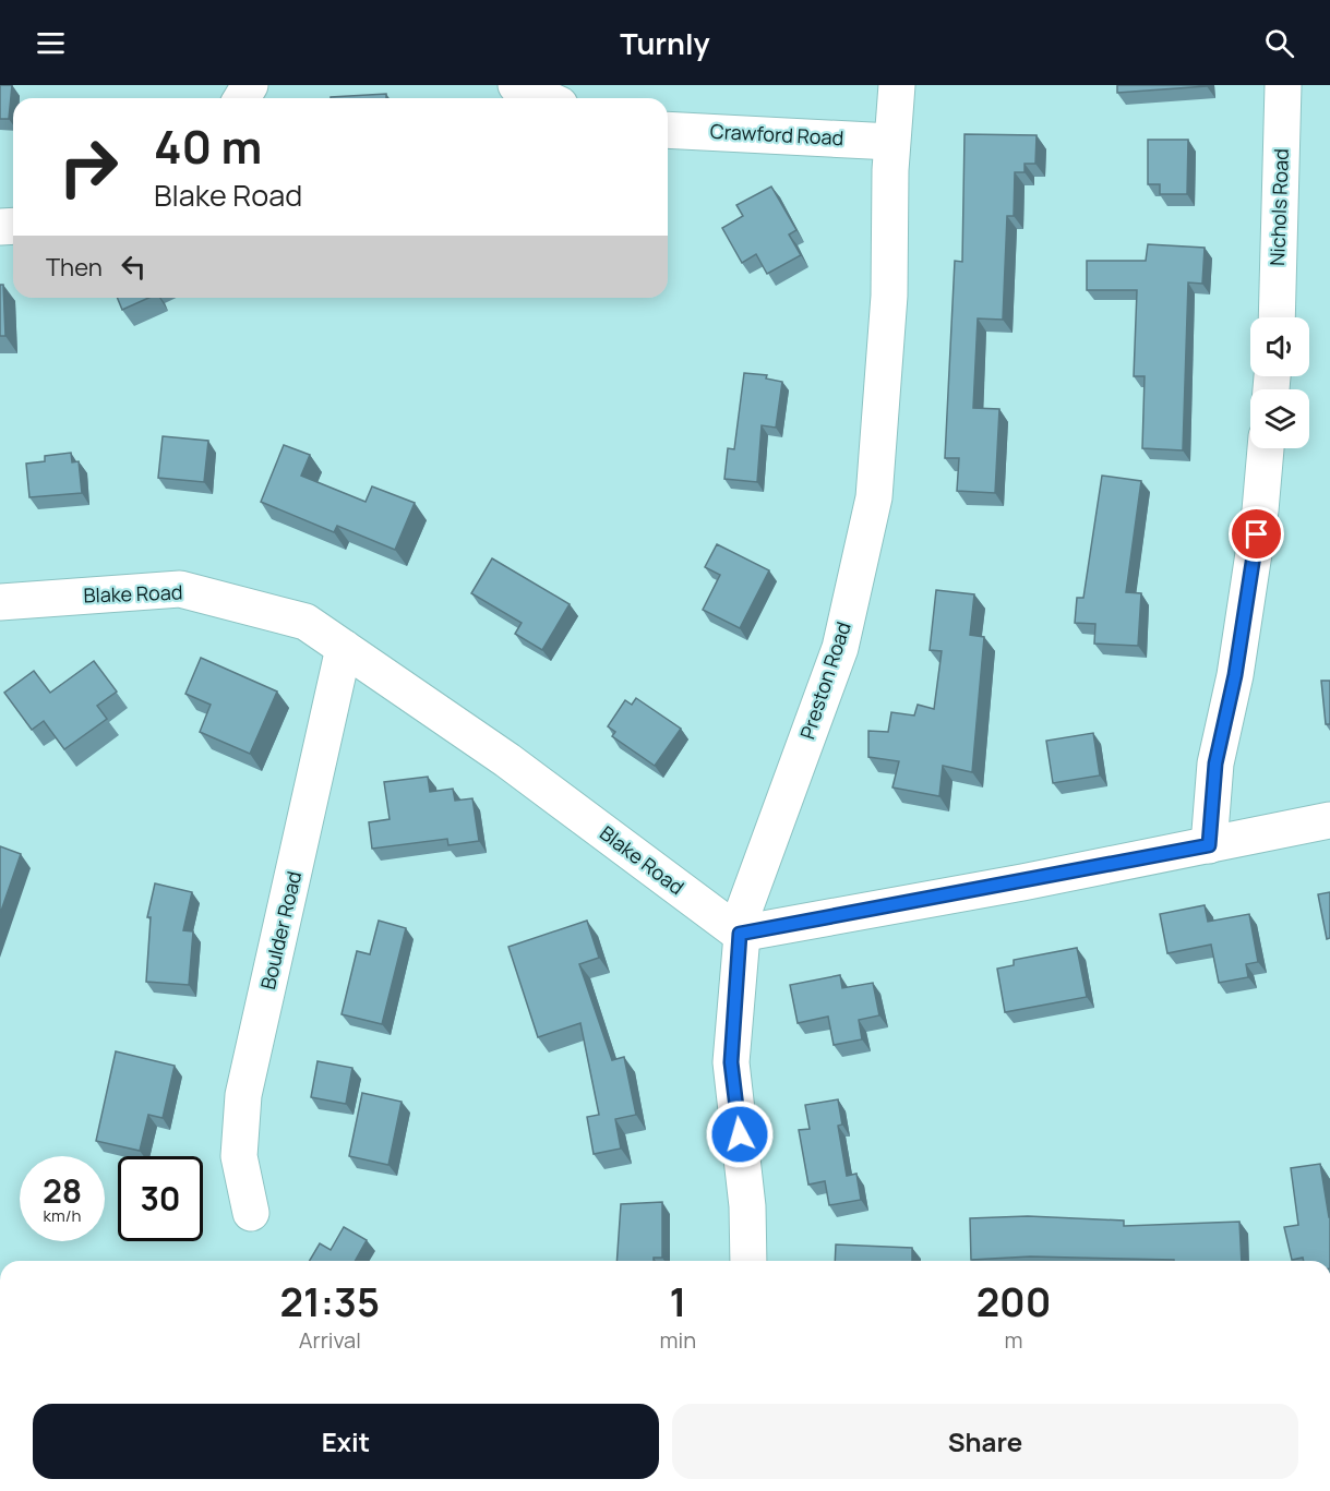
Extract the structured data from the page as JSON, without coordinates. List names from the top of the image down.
{
  "streets": {
    "street": [
      "Crawford Road",
      "Nichols Road",
      "Blake Road",
      "Preston Road",
      "Boulder Road"
    ]
  },
  "crossings": [
    ["Crawford Road", "Preston Road"],
    ["Blake Road", "Preston Road"],
    ["Blake Road", "Boulder Road"]
  ],
  "page": {
    "header": "Turnly",
    "turn": ["40 m", "Blake Road"],
    "then": "Then",
    "speed": "28 km/h",
    "limit": "30",
    "eta": [
      "21:35",
      "Arrival",
      "1",
      "min",
      "200",
      "m"
    ],
    "buttons": ["Exit", "Share"]
  }
}
